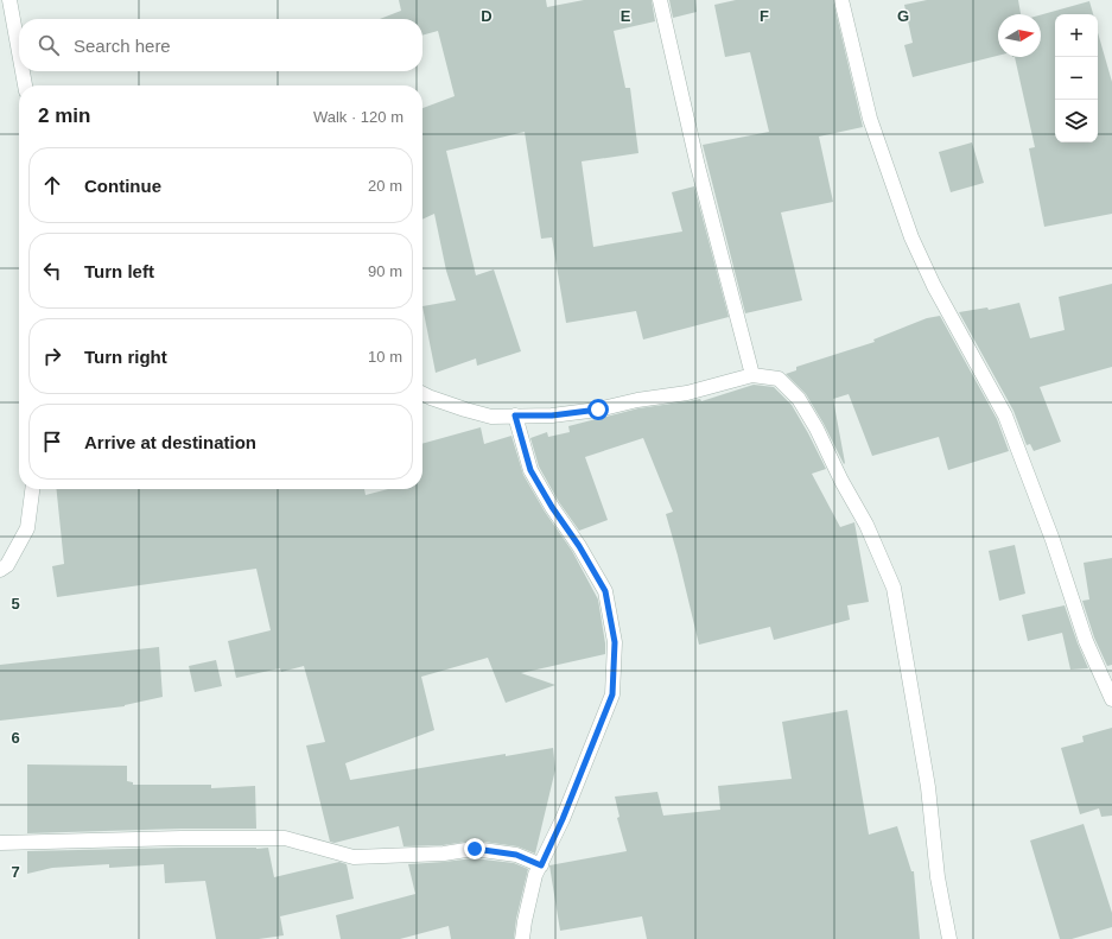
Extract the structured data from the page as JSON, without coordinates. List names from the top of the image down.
{
  "north": "right",
  "page": {
    "map_buttons": ["+", "−"],
    "search": "Search here",
    "heading": ["2 min", "Walk · 120 m"],
    "list": [
      ["Continue", "20 m"],
      ["Turn left", "90 m"],
      ["Turn right", "10 m"],
      "Arrive at destination"
    ]
  },
  "grid": {
    "columns": [
      "D",
      "E",
      "F",
      "G"
    ],
    "rows": ["5", "6", "7"]
  }
}
